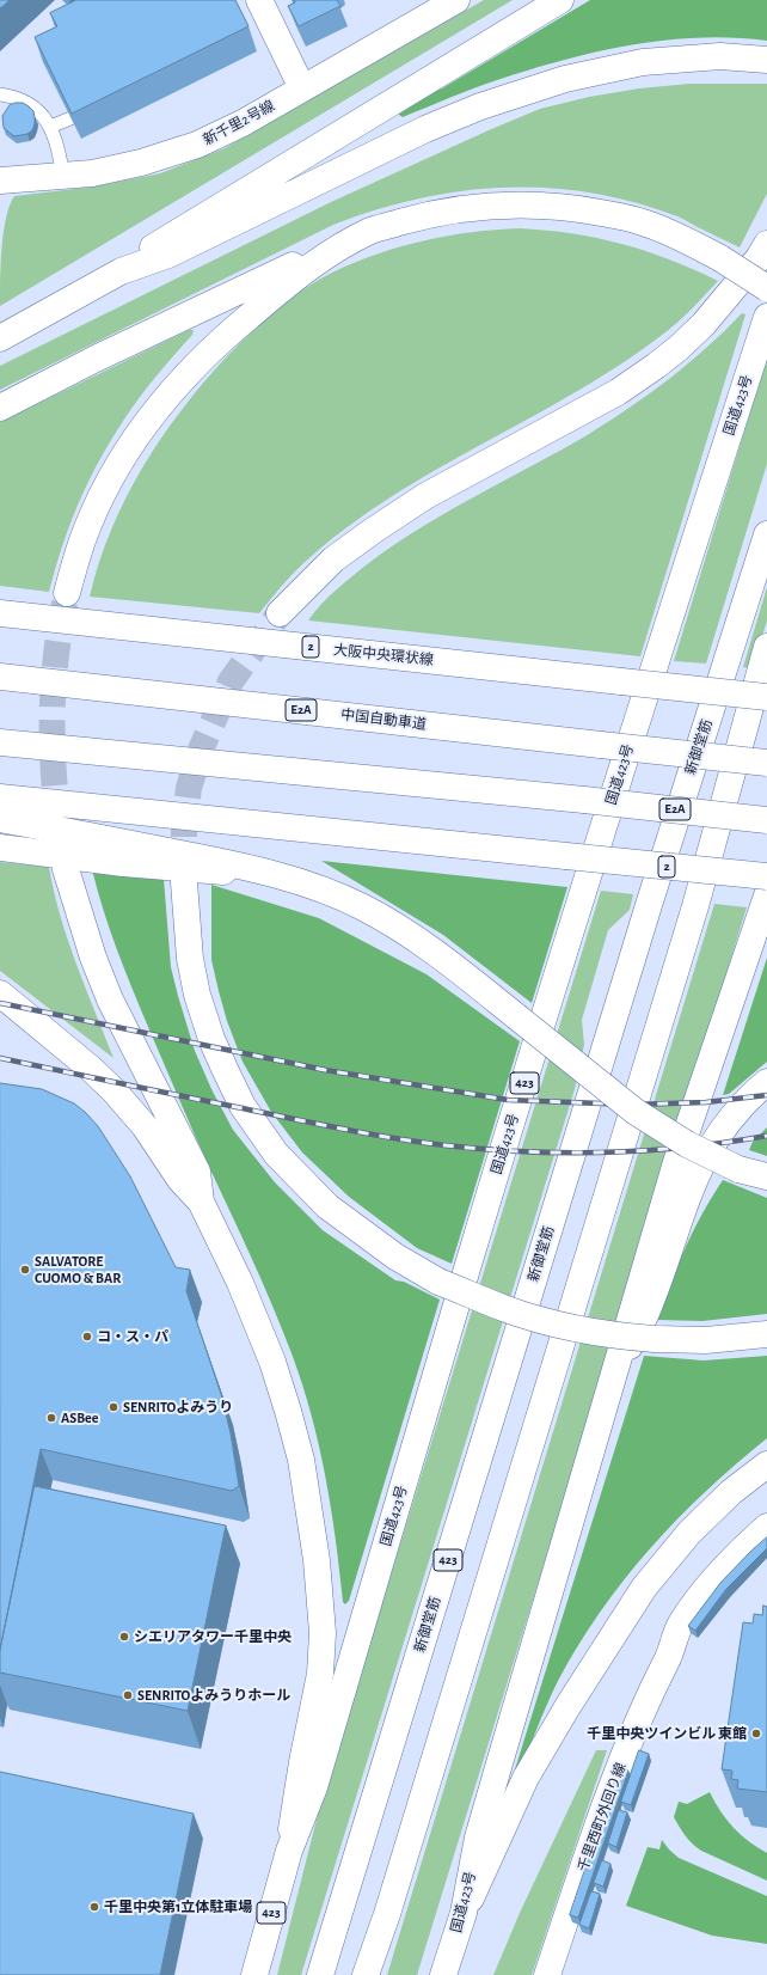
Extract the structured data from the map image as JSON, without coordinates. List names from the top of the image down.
{
  "streets": {
    "main road": [
      "新千里2号線",
      "国道423号",
      "2",
      "大阪中央環状線",
      "E2A",
      "中国自動車道",
      "新御堂筋",
      "423",
      "千里西町外回り線"
    ]
  },
  "places": [
    "SALVATORE CUOMO & BAR",
    "コ・ス・パ",
    "SENRITOよみうり",
    "ASBee",
    "シエリアタワー千里中央",
    "SENRITOよみうりホール",
    "千里中央ツインビル 東館",
    "千里中央第1立体駐車場"
  ]
}
